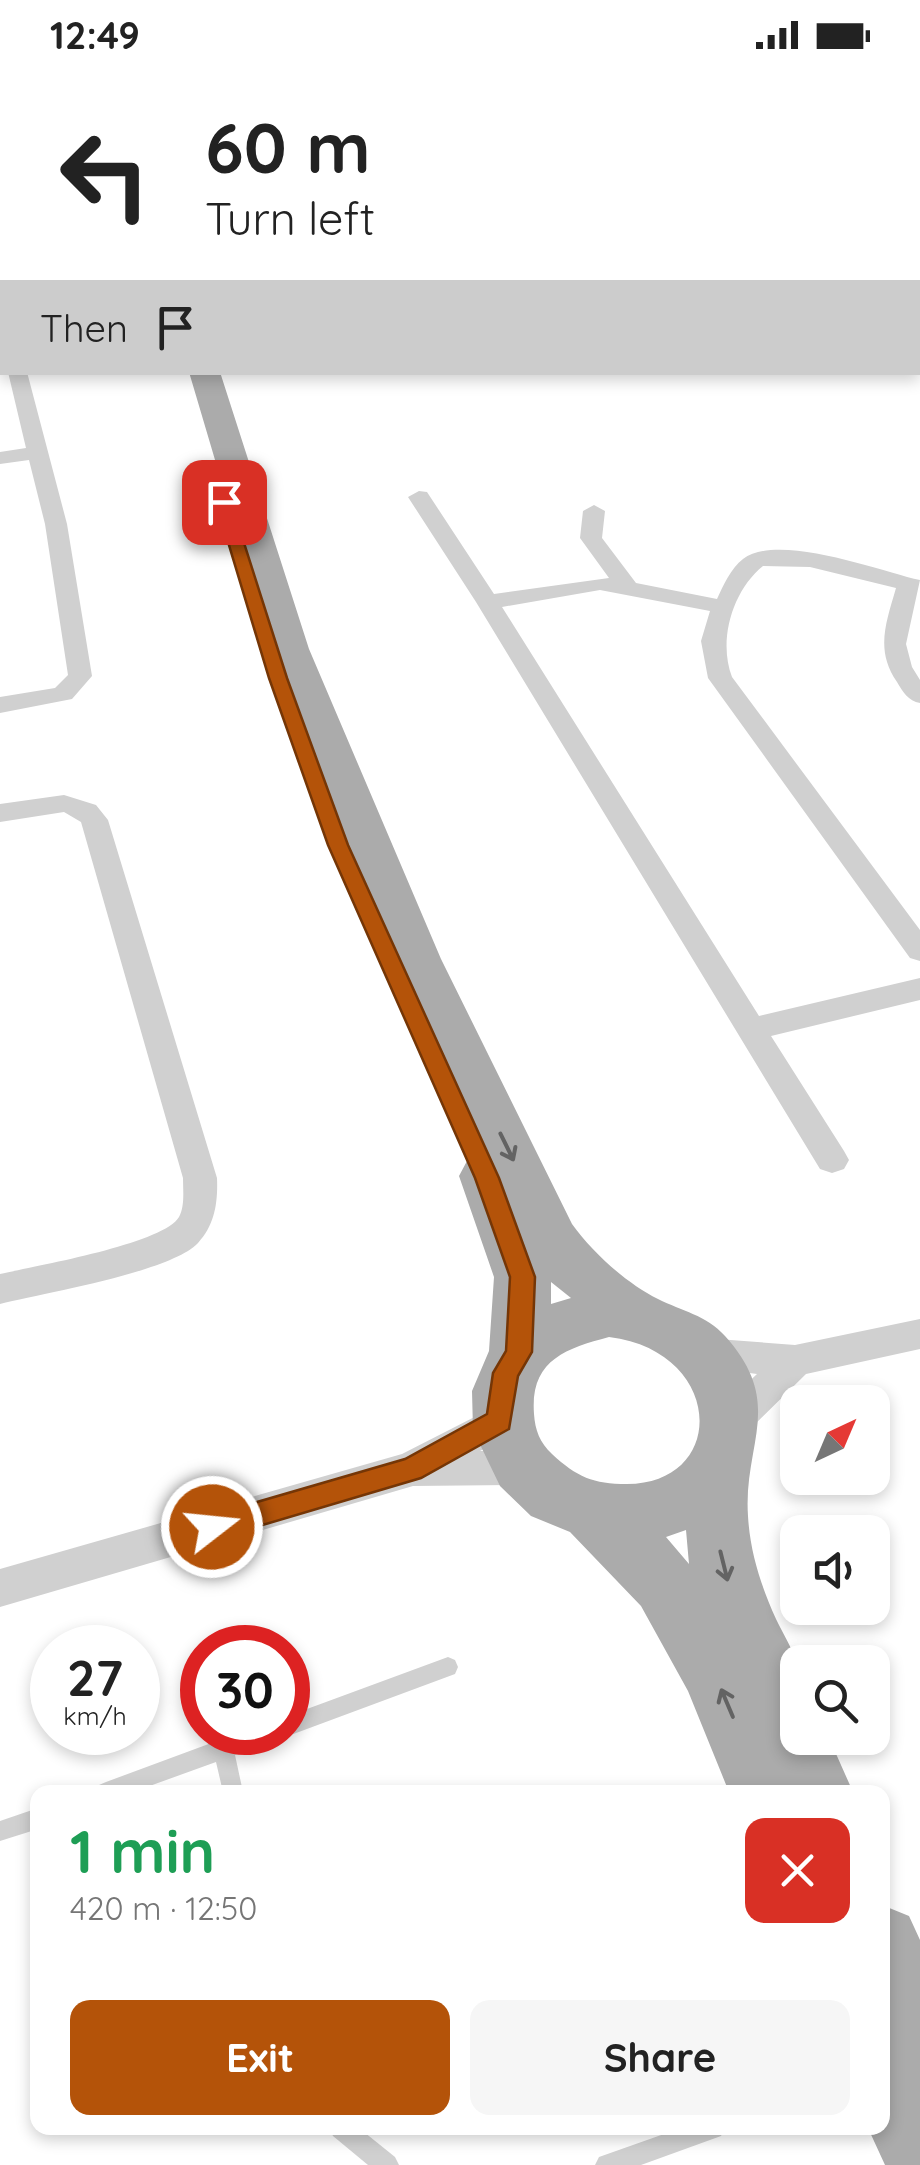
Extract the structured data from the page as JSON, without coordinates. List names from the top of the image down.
{
  "north": "top right",
  "page": {
    "status": "12:49",
    "turn": ["60 m", "Turn left"],
    "then": "Then",
    "speed": "27 km/h",
    "limit": "30",
    "heading": ["1 min", "420 m · 12:50"],
    "buttons": ["Exit", "Share"]
  }
}
